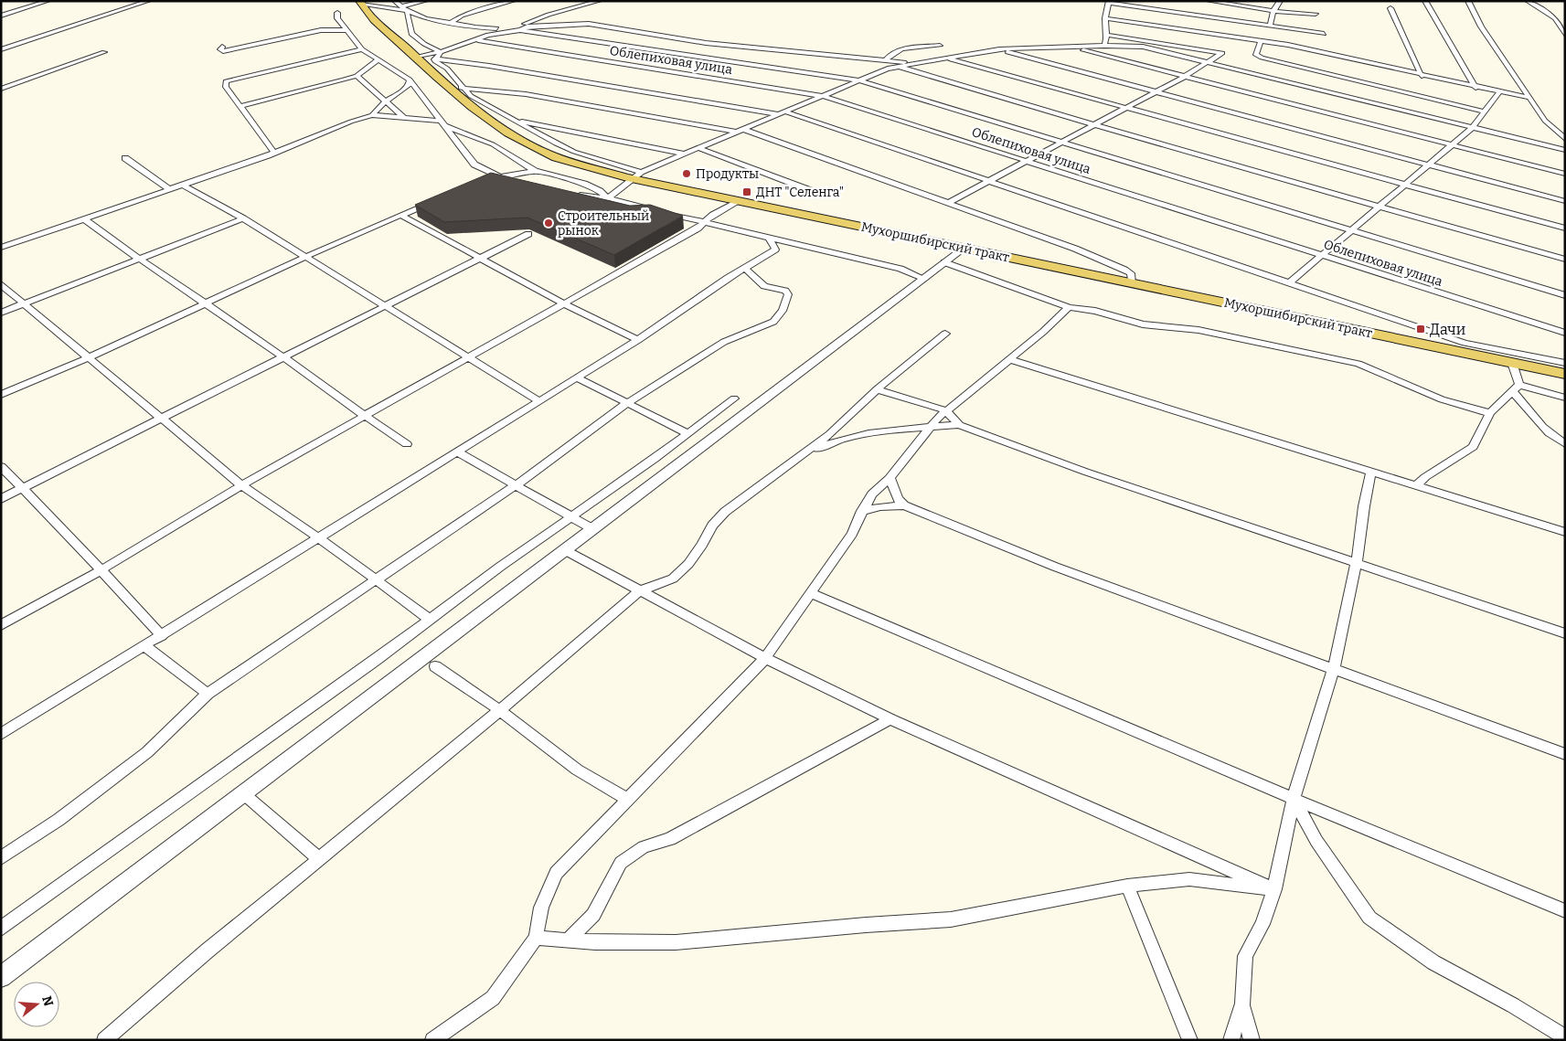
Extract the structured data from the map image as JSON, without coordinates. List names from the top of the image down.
{
  "streets": {
    "main road": ["Мухоршибирский тракт"],
    "street": ["Облепиховая улица"]
  },
  "places": {
    "other": ["Продукты", "Строительный рынок"],
    "transit": ["ДНТ \"Селенга\"", "Дачи"]
  },
  "north": "right"
}
